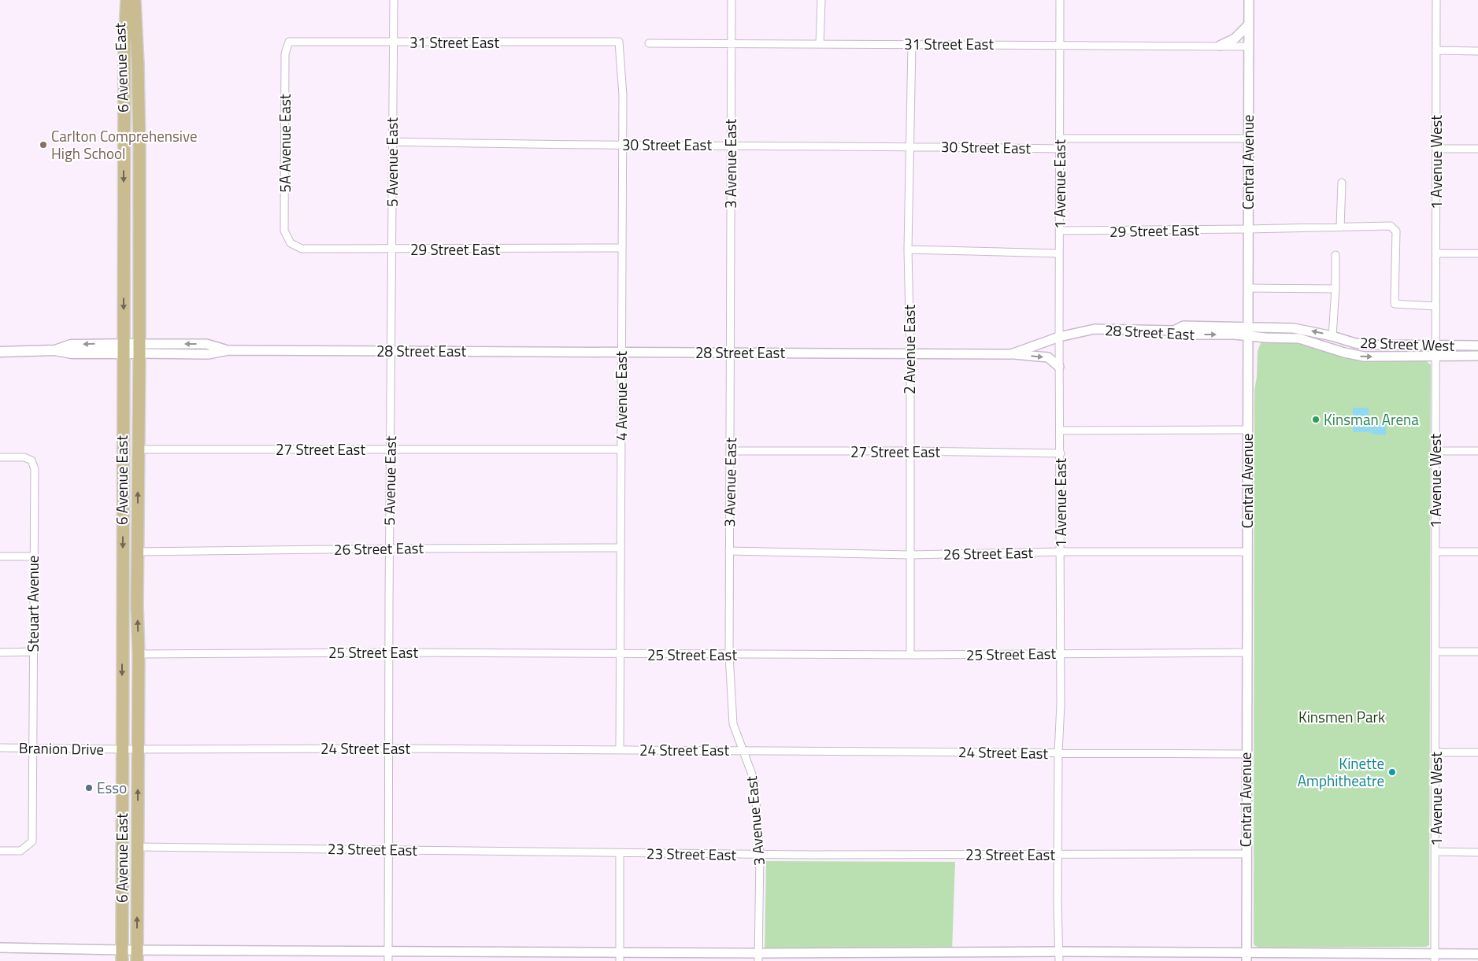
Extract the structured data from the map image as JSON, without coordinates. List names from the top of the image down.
{
  "streets": {
    "main road": ["6 Avenue East", "28 Street East"],
    "street": [
      "31 Street East",
      "5A Avenue East",
      "30 Street East",
      "5 Avenue East",
      "Central Avenue",
      "1 Avenue West",
      "3 Avenue East",
      "1 Avenue East",
      "29 Street East",
      "28 Street West",
      "2 Avenue East",
      "4 Avenue East",
      "27 Street East",
      "26 Street East",
      "Steuart Avenue",
      "25 Street East",
      "Branion Drive",
      "24 Street East",
      "23 Street East"
    ]
  },
  "crossings": [
    ["31 Street East", "5A Avenue East"],
    ["31 Street East", "5 Avenue East"],
    ["31 Street East", "Central Avenue"],
    ["31 Street East", "3 Avenue East"],
    ["31 Street East", "1 Avenue East"],
    ["31 Street East", "2 Avenue East"],
    ["31 Street East", "4 Avenue East"],
    ["6 Avenue East", "28 Street East"],
    ["6 Avenue East", "27 Street East"],
    ["6 Avenue East", "26 Street East"],
    ["6 Avenue East", "25 Street East"],
    ["6 Avenue East", "Branion Drive"],
    ["6 Avenue East", "24 Street East"],
    ["6 Avenue East", "23 Street East"],
    ["5A Avenue East", "29 Street East"],
    ["30 Street East", "5 Avenue East"],
    ["30 Street East", "3 Avenue East"],
    ["30 Street East", "1 Avenue East"],
    ["30 Street East", "2 Avenue East"],
    ["30 Street East", "4 Avenue East"],
    ["5 Avenue East", "29 Street East"],
    ["5 Avenue East", "28 Street East"],
    ["5 Avenue East", "27 Street East"],
    ["5 Avenue East", "26 Street East"],
    ["5 Avenue East", "25 Street East"],
    ["5 Avenue East", "24 Street East"],
    ["5 Avenue East", "23 Street East"],
    ["Central Avenue", "29 Street East"],
    ["Central Avenue", "28 Street East"],
    ["Central Avenue", "28 Street West"],
    ["Central Avenue", "26 Street East"],
    ["Central Avenue", "25 Street East"],
    ["Central Avenue", "24 Street East"],
    ["Central Avenue", "23 Street East"],
    ["1 Avenue West", "29 Street East"],
    ["1 Avenue West", "28 Street West"],
    ["3 Avenue East", "28 Street East"],
    ["3 Avenue East", "27 Street East"],
    ["3 Avenue East", "26 Street East"],
    ["3 Avenue East", "25 Street East"],
    ["3 Avenue East", "24 Street East"],
    ["3 Avenue East", "23 Street East"],
    ["1 Avenue East", "29 Street East"],
    ["1 Avenue East", "28 Street East"],
    ["1 Avenue East", "27 Street East"],
    ["1 Avenue East", "26 Street East"],
    ["1 Avenue East", "25 Street East"],
    ["1 Avenue East", "24 Street East"],
    ["1 Avenue East", "23 Street East"],
    ["29 Street East", "4 Avenue East"],
    ["28 Street East", "28 Street West"],
    ["28 Street East", "2 Avenue East"],
    ["28 Street East", "4 Avenue East"],
    ["2 Avenue East", "27 Street East"],
    ["2 Avenue East", "26 Street East"],
    ["2 Avenue East", "25 Street East"],
    ["4 Avenue East", "27 Street East"],
    ["4 Avenue East", "26 Street East"],
    ["4 Avenue East", "25 Street East"],
    ["4 Avenue East", "24 Street East"],
    ["Steuart Avenue", "Branion Drive"],
    ["Branion Drive", "24 Street East"]
  ],
  "parks": ["Kinsmen Park"],
  "places": [
    "Carlton Comprehensive High School",
    "Kinsman Arena",
    "Kinette Amphitheatre",
    "Esso"
  ]
}
